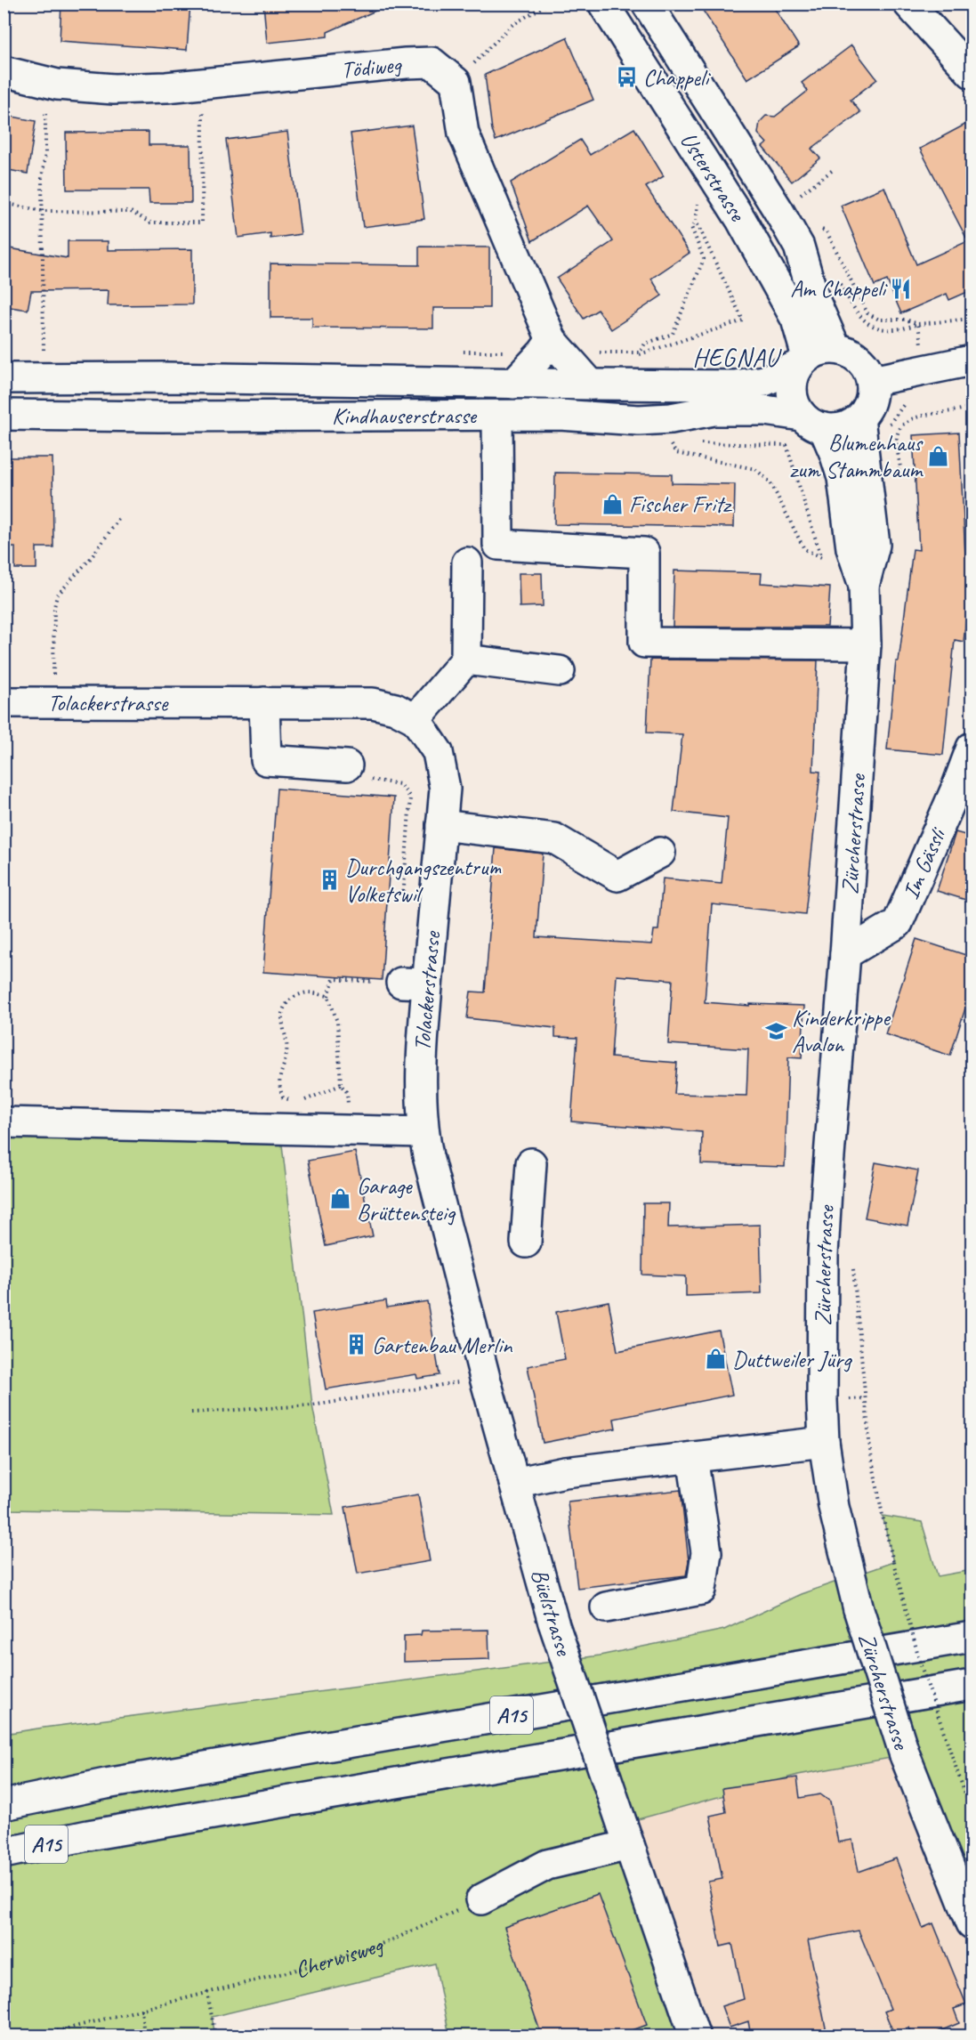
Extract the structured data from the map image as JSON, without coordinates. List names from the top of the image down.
{
  "streets": {
    "main road": [
      "Tödiweg",
      "Usterstrasse",
      "Kindhauserstrasse",
      "Tolackerstrasse",
      "Zürcherstrasse",
      "Im Gässli",
      "Büelstrasse",
      "A15"
    ],
    "path": ["Cherwisweg"]
  },
  "crossings": [
    ["Usterstrasse", "Kindhauserstrasse"],
    ["Usterstrasse", "Zürcherstrasse"],
    ["Kindhauserstrasse", "Zürcherstrasse"],
    ["Tolackerstrasse", "Büelstrasse"],
    ["Zürcherstrasse", "Im Gässli"]
  ],
  "districts": ["HEGNAU"],
  "places": {
    "bus stop": ["Chappeli"],
    "restaurant": ["Am Chappeli"],
    "shop": [
      "Blumenhaus zum Stammbaum",
      "Fischer Fritz",
      "Garage Brüttensteig",
      "Duttweiler Jürg"
    ],
    "building": ["Durchgangszentrum Volketswil", "Gartenbau Merlin"],
    "school or university": ["Kinderkrippe Avalon"]
  }
}
